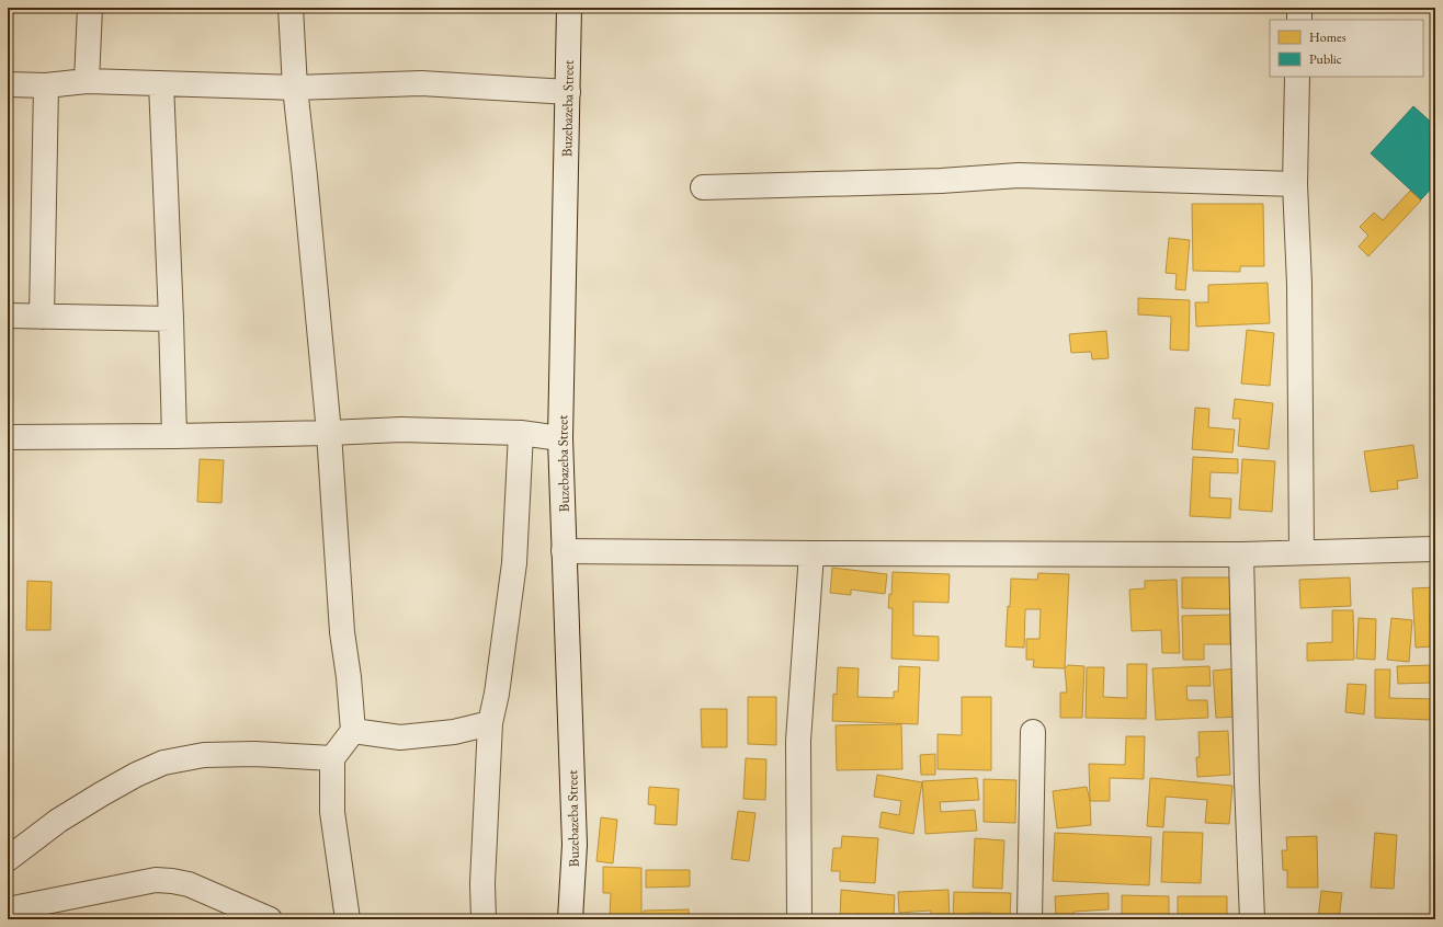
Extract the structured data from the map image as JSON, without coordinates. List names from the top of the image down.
{
  "streets": {
    "street": ["Buzebazeba Street"]
  },
  "legend": ["Homes", "Public"]
}
